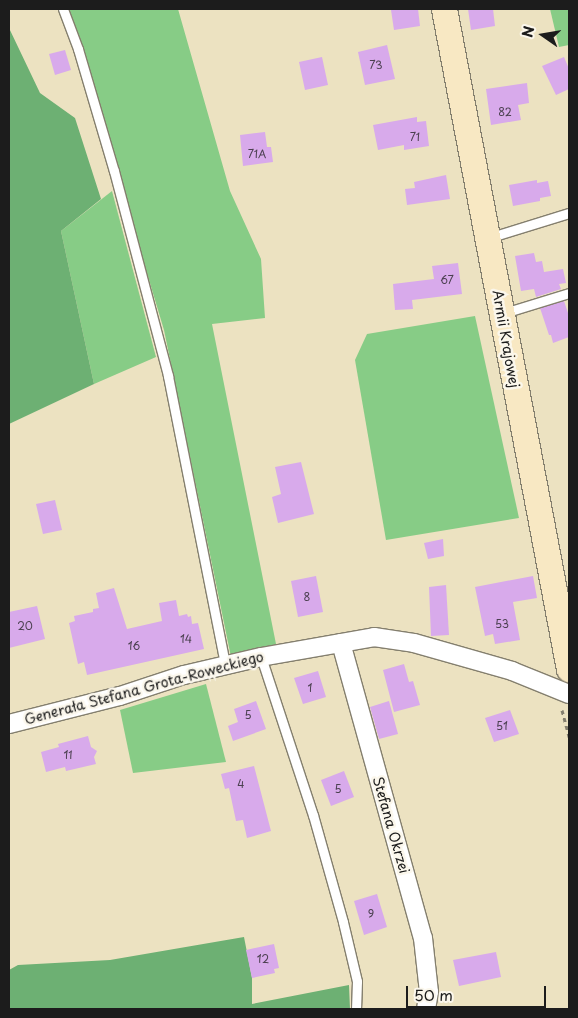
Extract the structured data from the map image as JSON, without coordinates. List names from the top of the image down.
{
  "streets": {
    "street": ["Armii Krajowej", "Generała Stefana Grota-Roweckiego", "Stefana Okrzei"]
  },
  "crossings": [
    ["Generała Stefana Grota-Roweckiego", "Stefana Okrzei"]
  ],
  "house_numbers": [
    "73",
    "82",
    "71",
    "71A",
    "67",
    "8",
    "53",
    "20",
    "14",
    "16",
    "1",
    "5",
    "51",
    "11",
    "4",
    "5",
    "9",
    "12"
  ],
  "scale_bar": "50 m",
  "north": "left"
}
